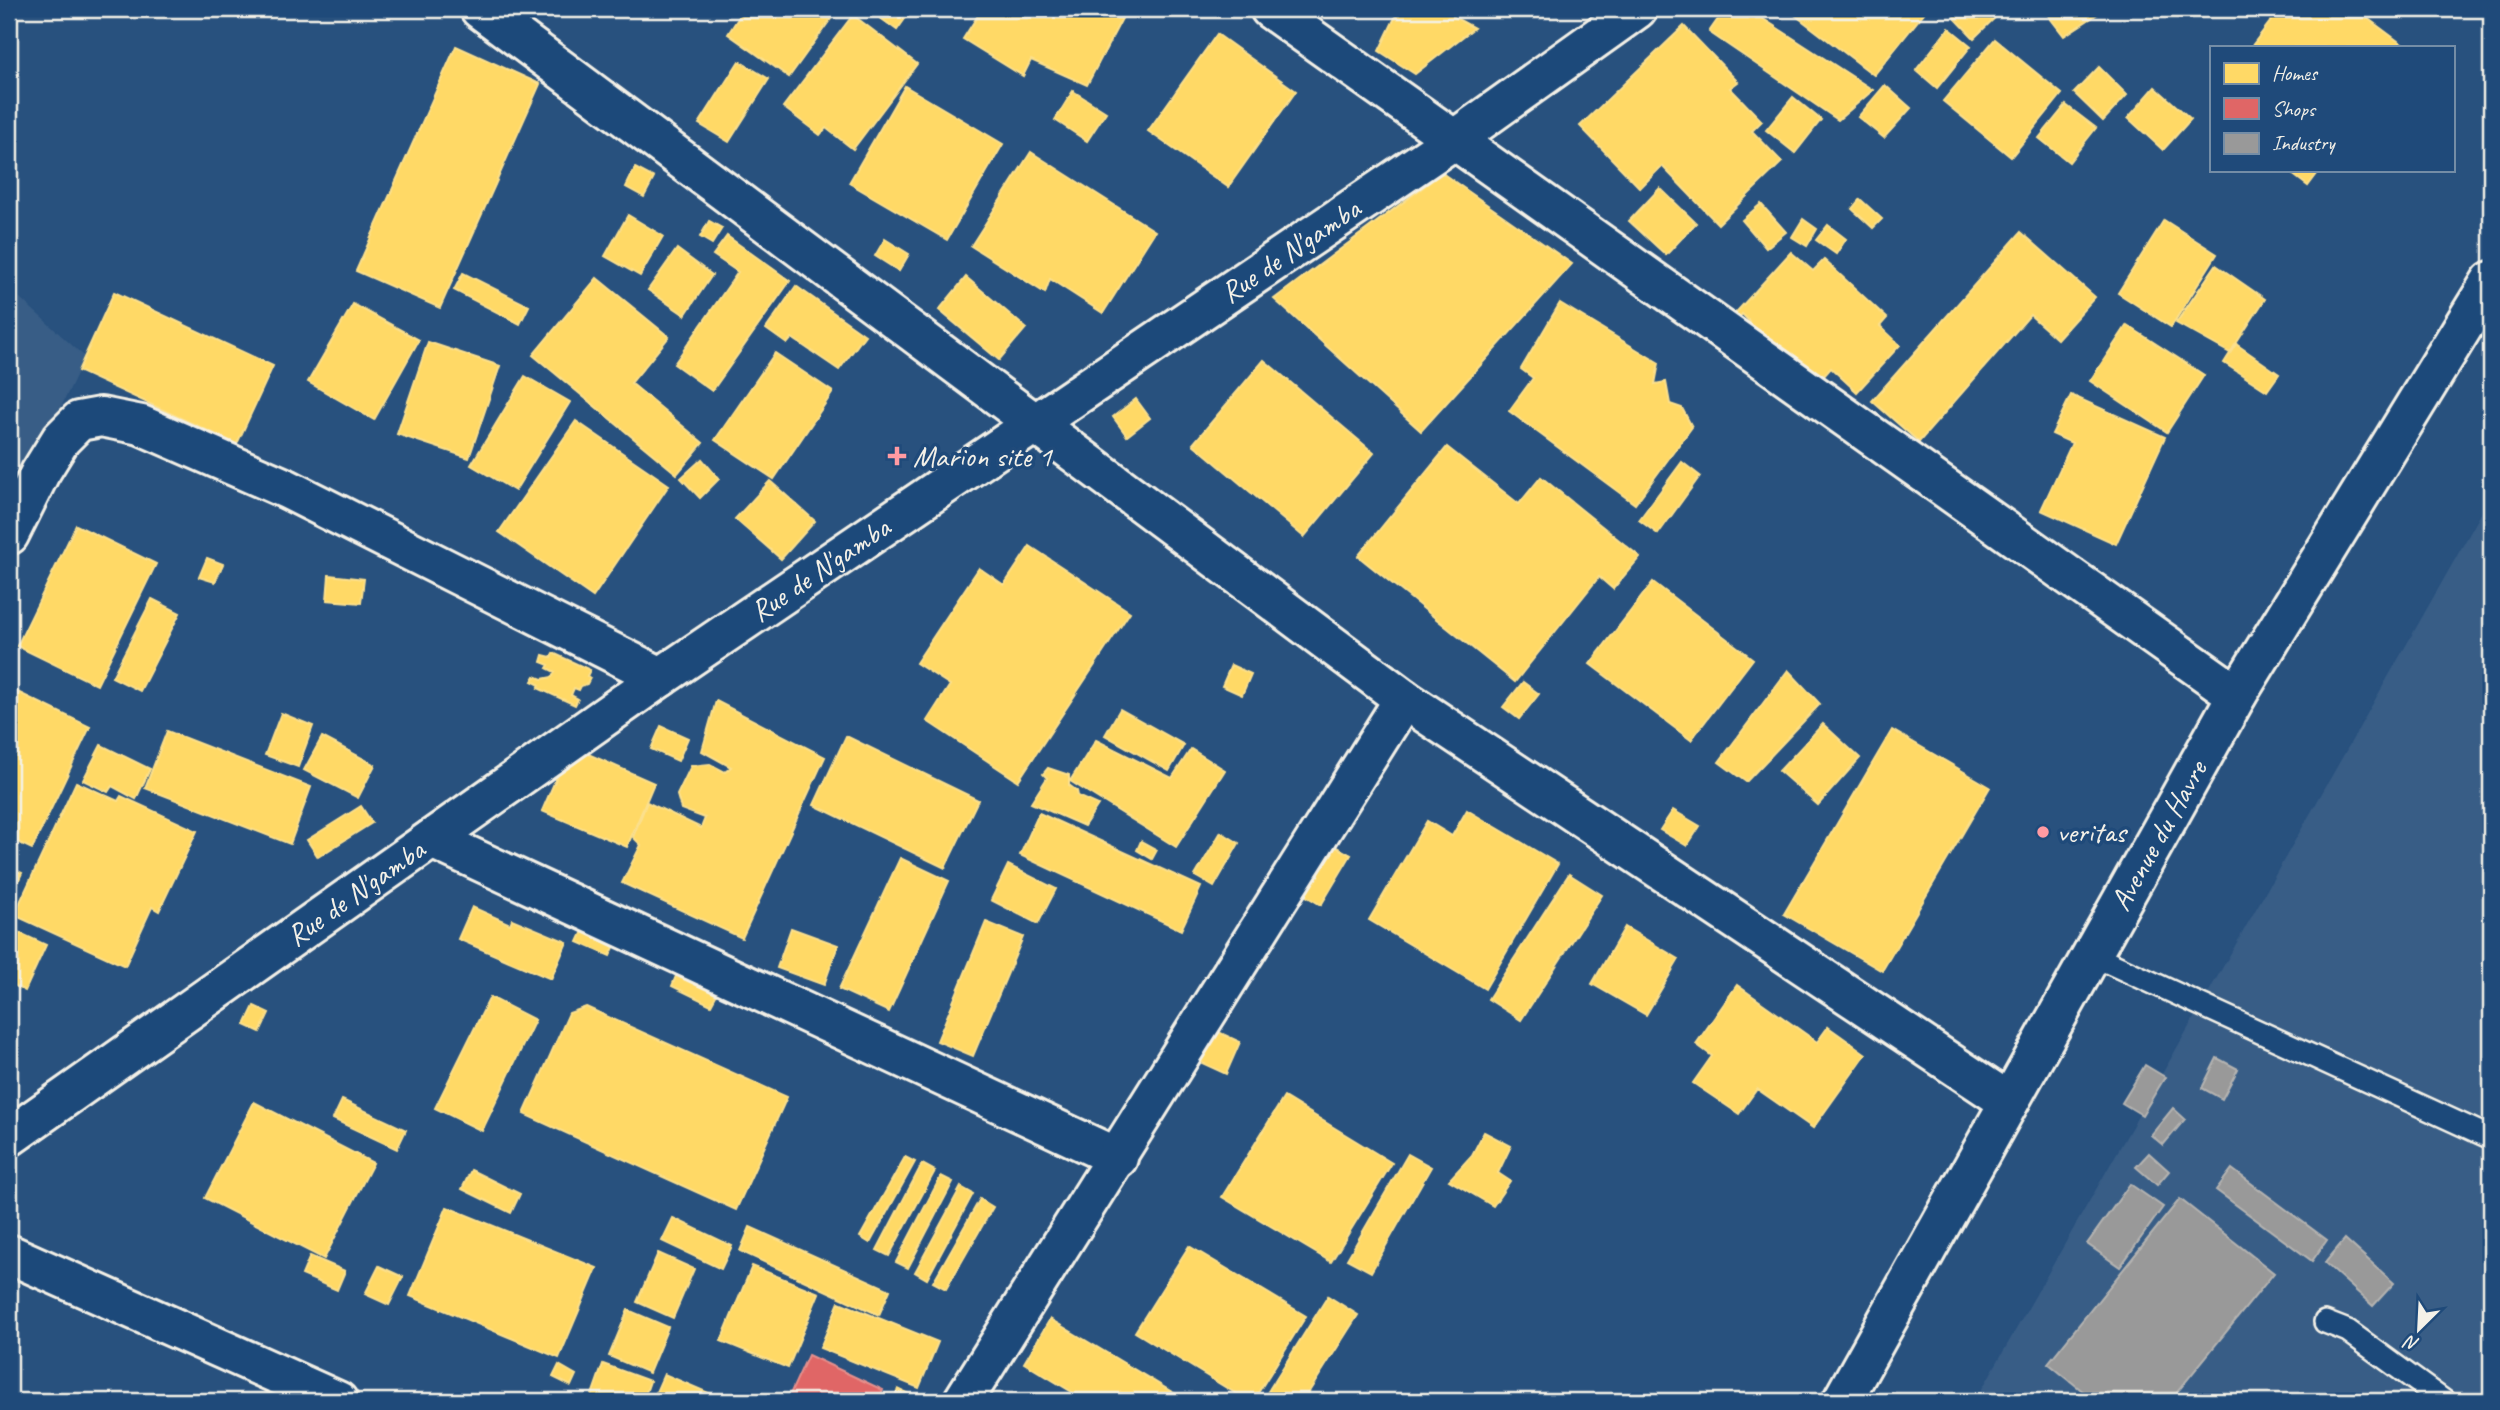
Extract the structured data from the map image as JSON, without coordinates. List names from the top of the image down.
{
  "streets": {
    "street": ["Rue de N'gamba", "Avenue du Havre"]
  },
  "places": {
    "health": ["Marion site 1"],
    "other": ["veritas"]
  },
  "legend": ["Homes", "Shops", "Industry"],
  "north": "bottom left"
}
